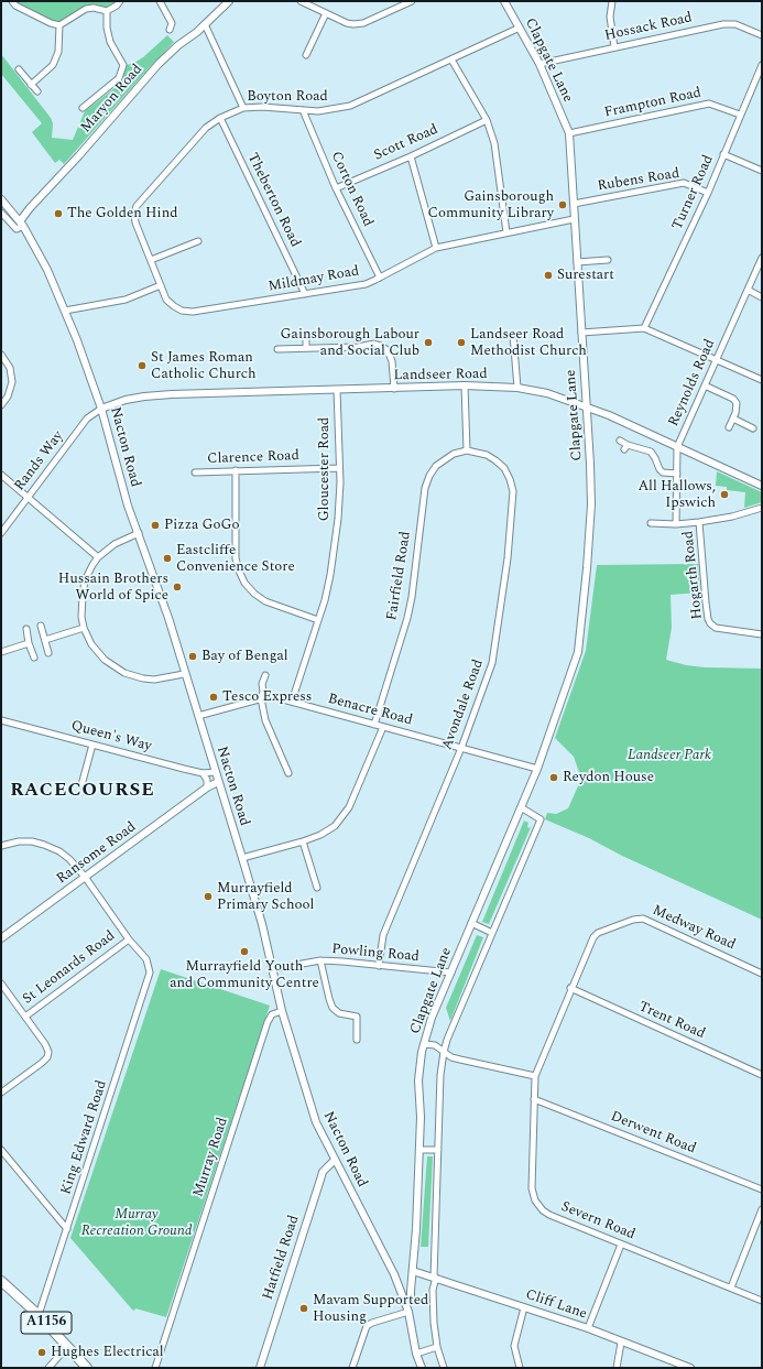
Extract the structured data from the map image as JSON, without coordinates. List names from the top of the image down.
{
  "streets": {
    "main road": ["A1156"],
    "street": [
      "Hossack Road",
      "Clapgate Lane",
      "Boyton Road",
      "Maryon Road",
      "Frampton Road",
      "Scott Road",
      "Rubens Road",
      "Corton Road",
      "Turner Road",
      "Theberton Road",
      "Mildmay Road",
      "Landseer Road",
      "Reynolds Road",
      "Nacton Road",
      "Clarence Road",
      "Rands Way",
      "Gloucester Road",
      "Hogarth Road",
      "Fairfield Road",
      "Avondale Road",
      "Benacre Road",
      "Queen's Way",
      "Ransome Road",
      "Medway Road",
      "Powling Road",
      "St Leonards Road",
      "Trent Road",
      "Derwent Road",
      "King Edward Road",
      "Murray Road",
      "Severn Road",
      "Hatfield Road",
      "Cliff Lane"
    ]
  },
  "crossings": [
    ["Hossack Road", "Clapgate Lane"],
    ["Clapgate Lane", "Boyton Road"],
    ["Clapgate Lane", "Frampton Road"],
    ["Clapgate Lane", "Rubens Road"],
    ["Clapgate Lane", "Mildmay Road"],
    ["Clapgate Lane", "Landseer Road"],
    ["Clapgate Lane", "Nacton Road"],
    ["Clapgate Lane", "Benacre Road"],
    ["Clapgate Lane", "Powling Road"],
    ["Clapgate Lane", "Cliff Lane"],
    ["Boyton Road", "Corton Road"],
    ["Boyton Road", "Theberton Road"],
    ["Boyton Road", "Mildmay Road"],
    ["Maryon Road", "Nacton Road"],
    ["Frampton Road", "Turner Road"],
    ["Scott Road", "Corton Road"],
    ["Rubens Road", "Turner Road"],
    ["Corton Road", "Mildmay Road"],
    ["Theberton Road", "Mildmay Road"],
    ["Landseer Road", "Reynolds Road"],
    ["Landseer Road", "Nacton Road"],
    ["Landseer Road", "Rands Way"],
    ["Landseer Road", "Gloucester Road"],
    ["Nacton Road", "Rands Way"],
    ["Nacton Road", "Benacre Road"],
    ["Nacton Road", "Queen's Way"],
    ["Nacton Road", "Ransome Road"],
    ["Nacton Road", "Powling Road"],
    ["Nacton Road", "Murray Road"],
    ["Nacton Road", "Hatfield Road"],
    ["Clarence Road", "Gloucester Road"],
    ["Gloucester Road", "Benacre Road"],
    ["Fairfield Road", "Avondale Road"],
    ["Fairfield Road", "Benacre Road"],
    ["Avondale Road", "Benacre Road"],
    ["Avondale Road", "Powling Road"],
    ["Medway Road", "Trent Road"],
    ["Medway Road", "Severn Road"],
    ["St Leonards Road", "King Edward Road"],
    ["Trent Road", "Severn Road"],
    ["Derwent Road", "Severn Road"],
    ["King Edward Road", "A1156"]
  ],
  "districts": ["RACECOURSE"],
  "parks": ["Landseer Park", "Murray Recreation Ground"],
  "places": [
    "Gainsborough Community Library",
    "The Golden Hind",
    "Surestart",
    "Gainsborough Labour and Social Club",
    "Landseer Road Methodist Church",
    "St James Roman Catholic Church",
    "All Hallows, Ipswich",
    "Pizza GoGo",
    "Eastcliffe Convenience Store",
    "Hussain Brothers World of Spice",
    "Bay of Bengal",
    "Tesco Express",
    "Reydon House",
    "Murrayfield Primary School",
    "Murrayfield Youth and Community Centre",
    "Mavam Supported Housing",
    "Hughes Electrical"
  ]
}
